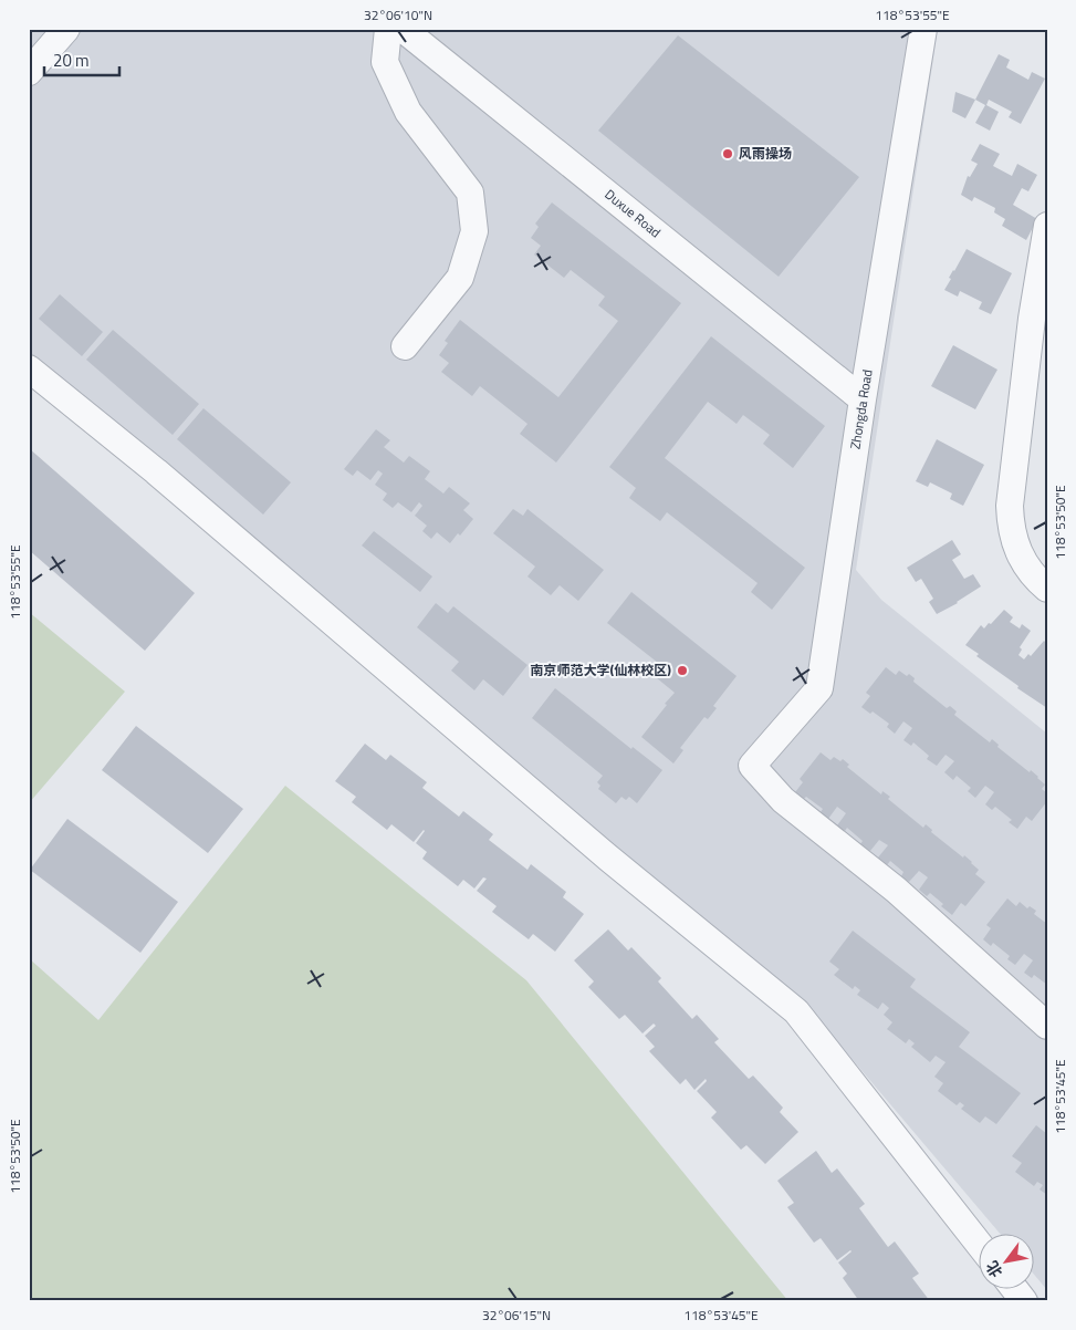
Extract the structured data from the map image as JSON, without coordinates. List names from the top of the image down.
{
  "streets": {
    "street": ["Duxue Road", "Zhongda Road"]
  },
  "crossings": [
    ["Duxue Road", "Zhongda Road"]
  ],
  "places": ["风雨操场", "南京师范大学(仙林校区)"],
  "scale_bar": "20 m",
  "north": "bottom left",
  "coordinates": [
    "32°06'10\"N",
    "118°53'55\"E",
    "118°53'50\"E",
    "118°53'45\"E",
    "32°06'15\"N"
  ]
}
